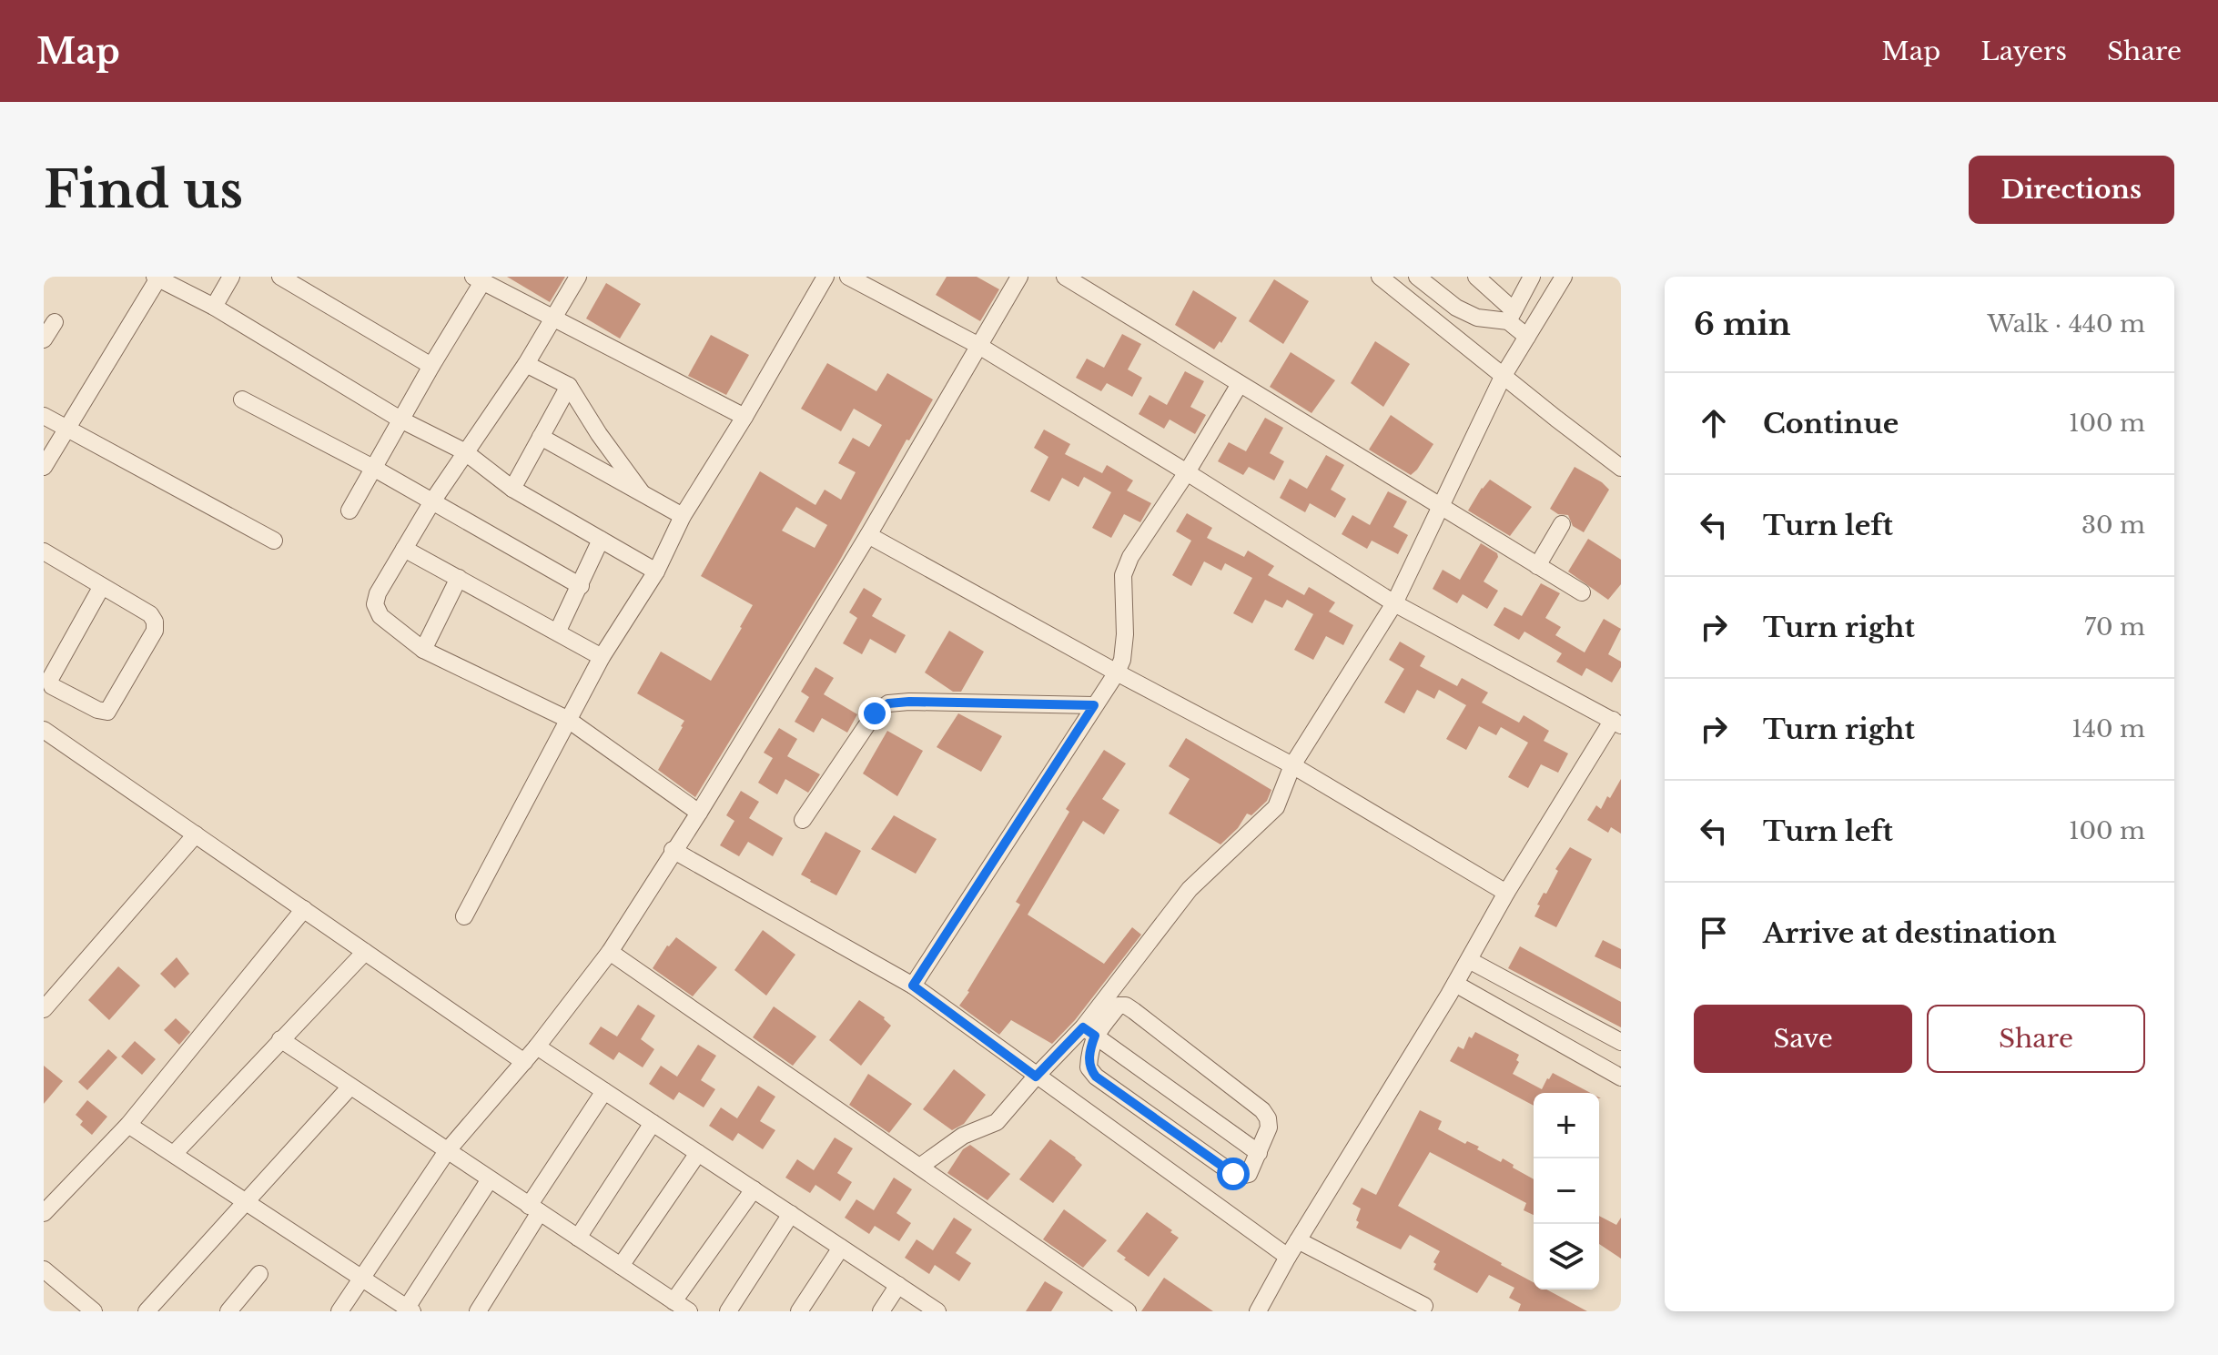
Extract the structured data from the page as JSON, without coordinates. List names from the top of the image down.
{
  "page": {
    "header": "Map",
    "nav": ["Map", "Layers", "Share"],
    "buttons": [
      "Directions",
      ["Save", "Share"]
    ],
    "title": "Find us",
    "heading": ["6 min", "Walk · 440 m"],
    "list": [
      ["Continue", "100 m"],
      ["Turn left", "30 m"],
      ["Turn right", "70 m"],
      ["Turn right", "140 m"],
      ["Turn left", "100 m"],
      "Arrive at destination"
    ],
    "map_buttons": ["+", "−"]
  }
}
